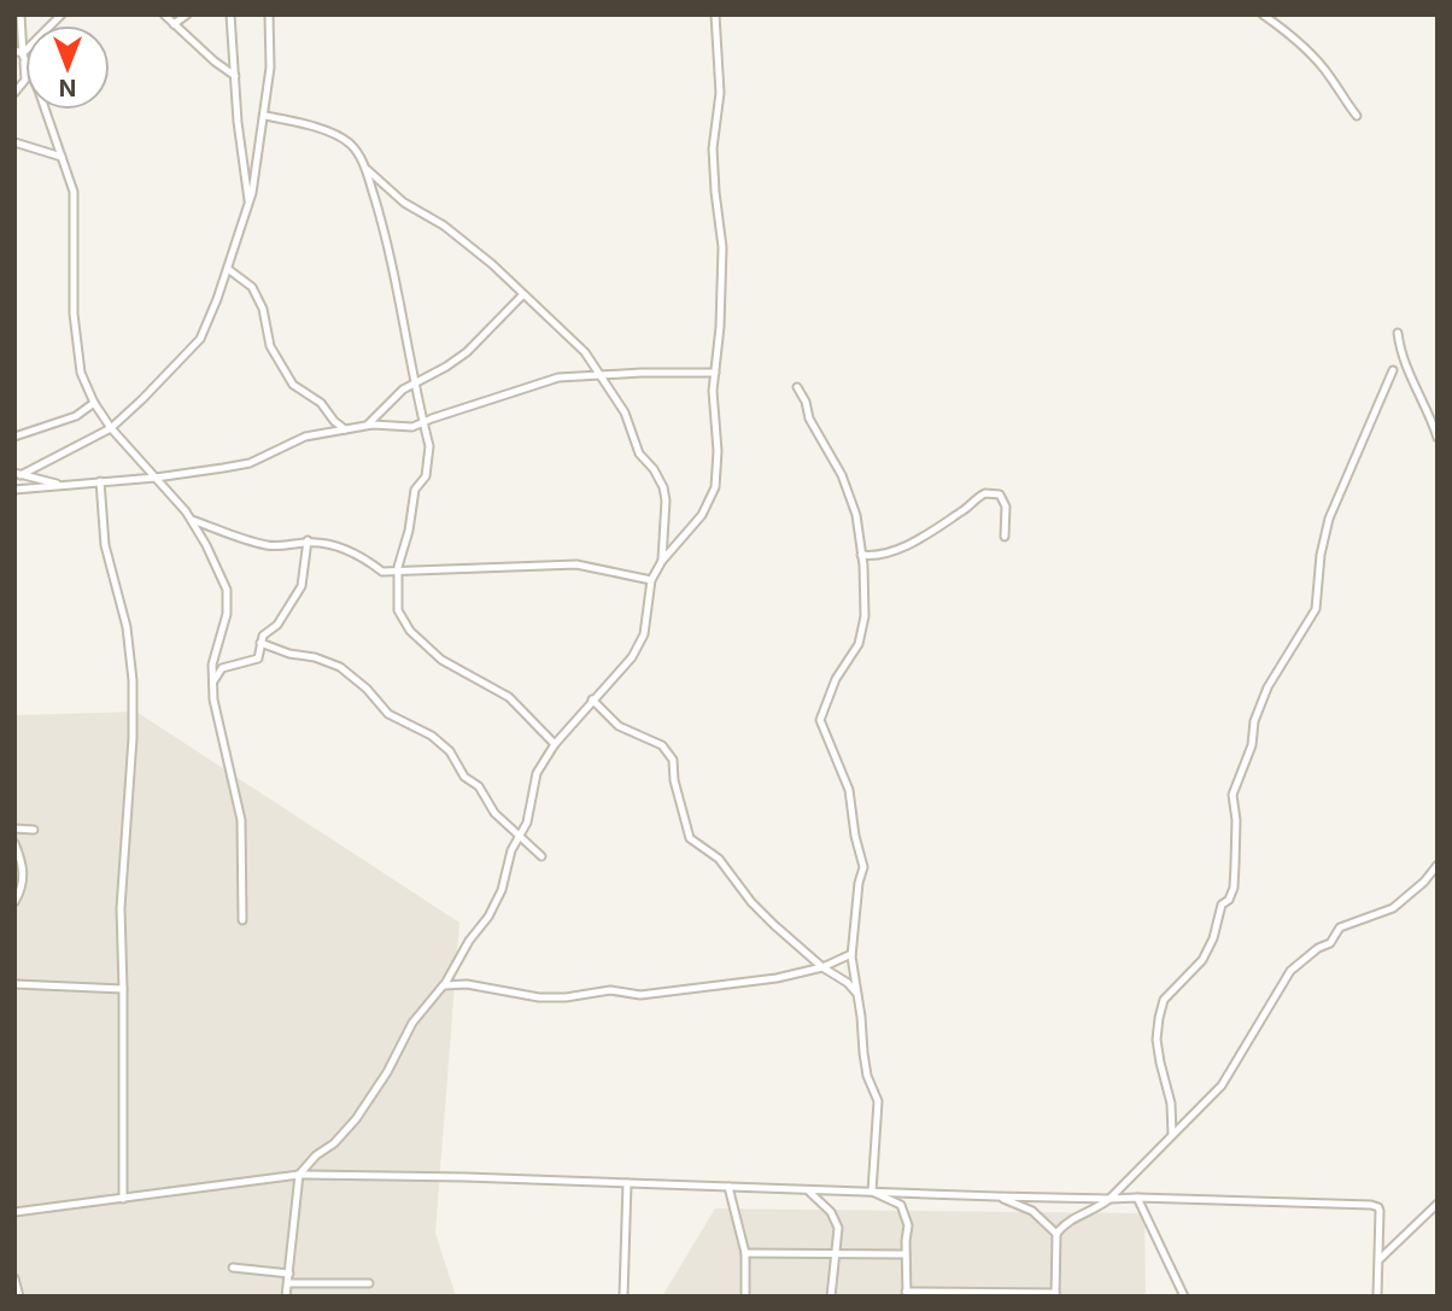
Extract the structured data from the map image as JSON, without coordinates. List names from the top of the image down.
{
  "north": "bottom"
}
